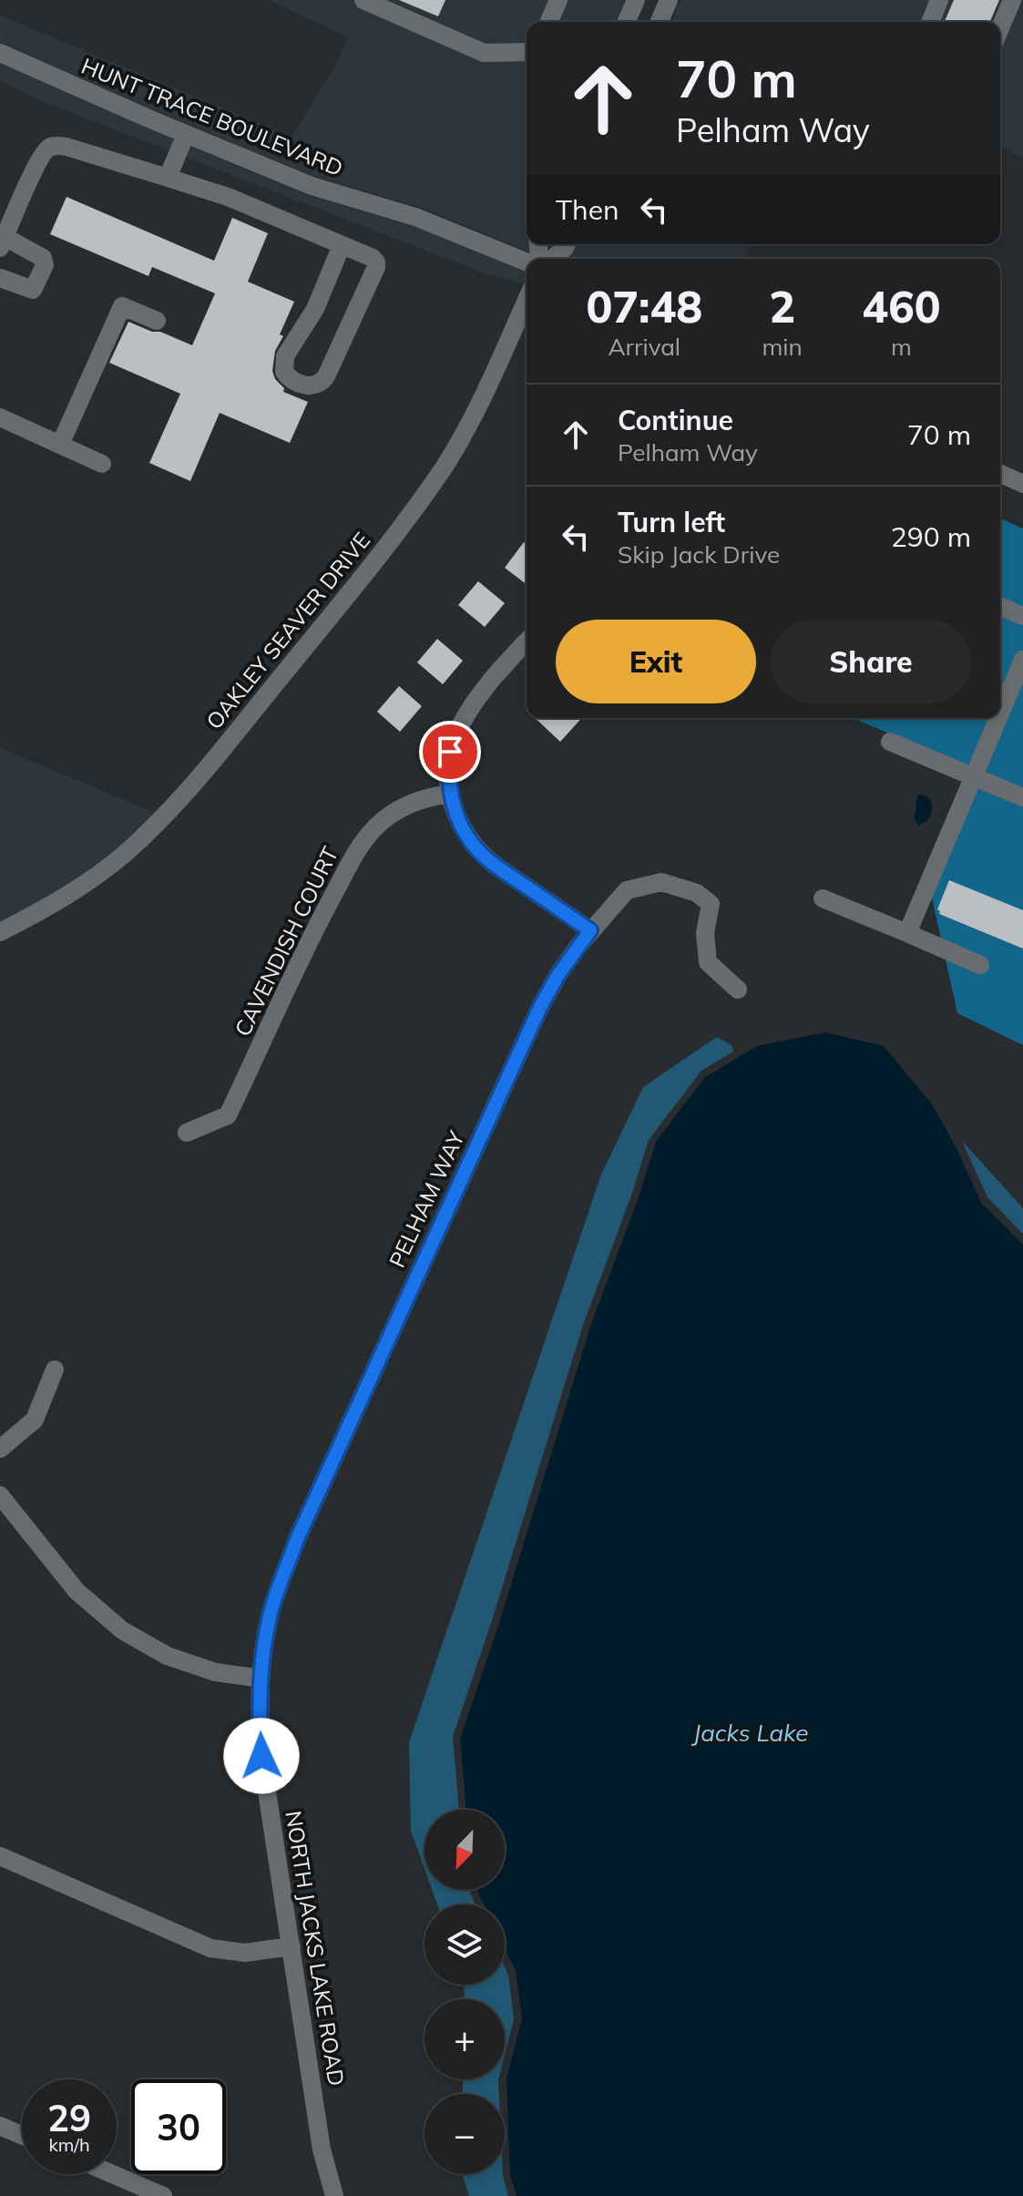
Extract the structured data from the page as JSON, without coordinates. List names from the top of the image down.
{
  "streets": {
    "street": [
      "HUNT TRACE BOULEVARD",
      "OAKLEY SEAVER DRIVE",
      "CAVENDISH COURT",
      "PELHAM WAY",
      "NORTH JACKS LAKE ROAD"
    ]
  },
  "crossings": [
    ["PELHAM WAY", "NORTH JACKS LAKE ROAD"]
  ],
  "water": ["Jacks Lake"],
  "north": "bottom left",
  "page": {
    "turn": ["70 m", "Pelham Way"],
    "then": "Then",
    "eta": [
      "07:48",
      "Arrival",
      "2",
      "min",
      "460",
      "m"
    ],
    "list": [
      {
        "name": "Continue",
        "note": "Pelham Way",
        "value": "70 m"
      },
      {
        "name": "Turn left",
        "note": "Skip Jack Drive",
        "value": "290 m"
      }
    ],
    "buttons": ["Exit", "Share"],
    "map_buttons": ["+", "−"],
    "speed": "29 km/h",
    "limit": "30"
  }
}
